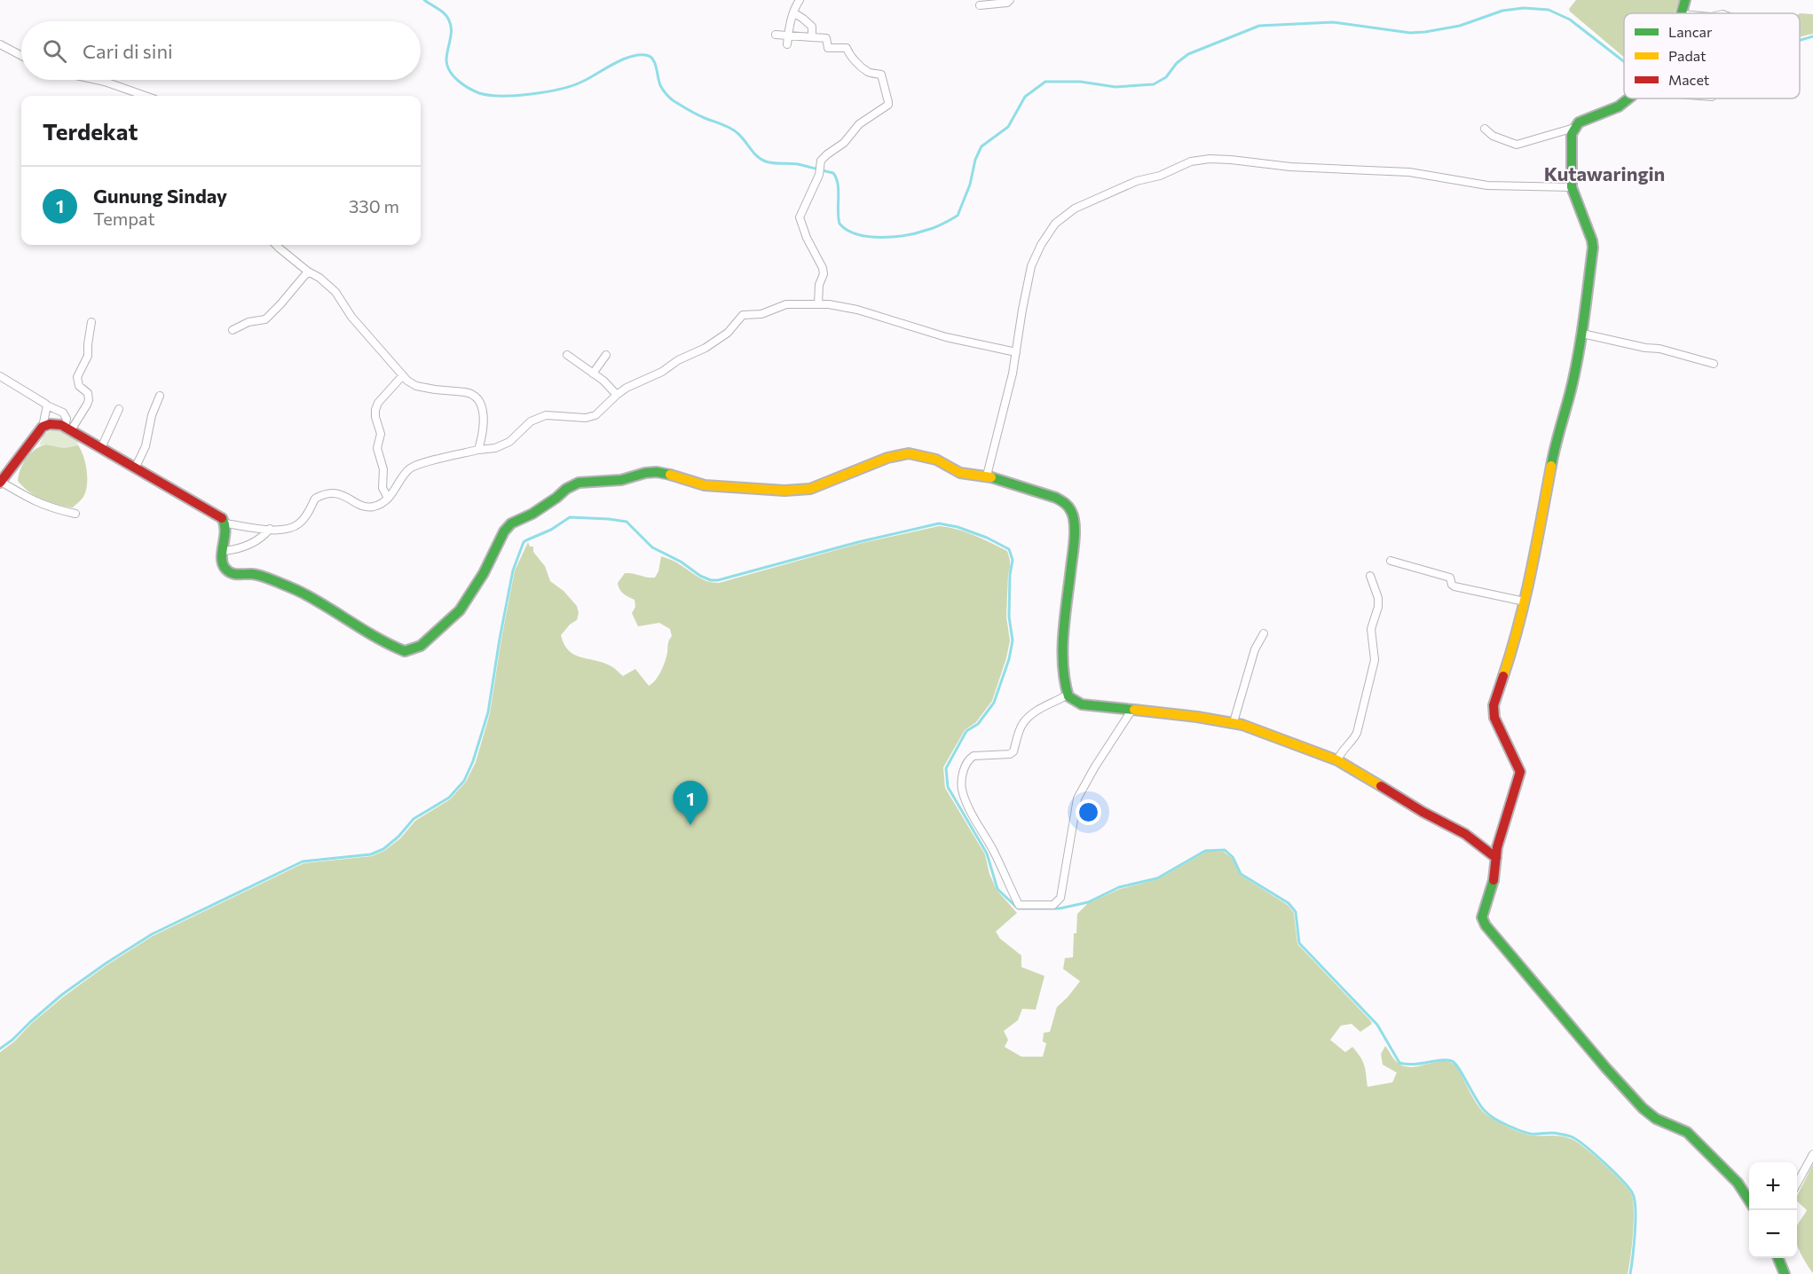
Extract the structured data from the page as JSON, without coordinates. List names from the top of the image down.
{
  "districts": ["Kutawaringin"],
  "legend": ["Lancar", "Padat", "Macet"],
  "page": {
    "search": "Cari di sini",
    "heading": "Terdekat",
    "list": [
      {
        "mark": "1",
        "name": "Gunung Sinday",
        "note": "Tempat",
        "value": "330 m"
      }
    ],
    "pins": "1",
    "map_buttons": ["+", "−"]
  }
}
